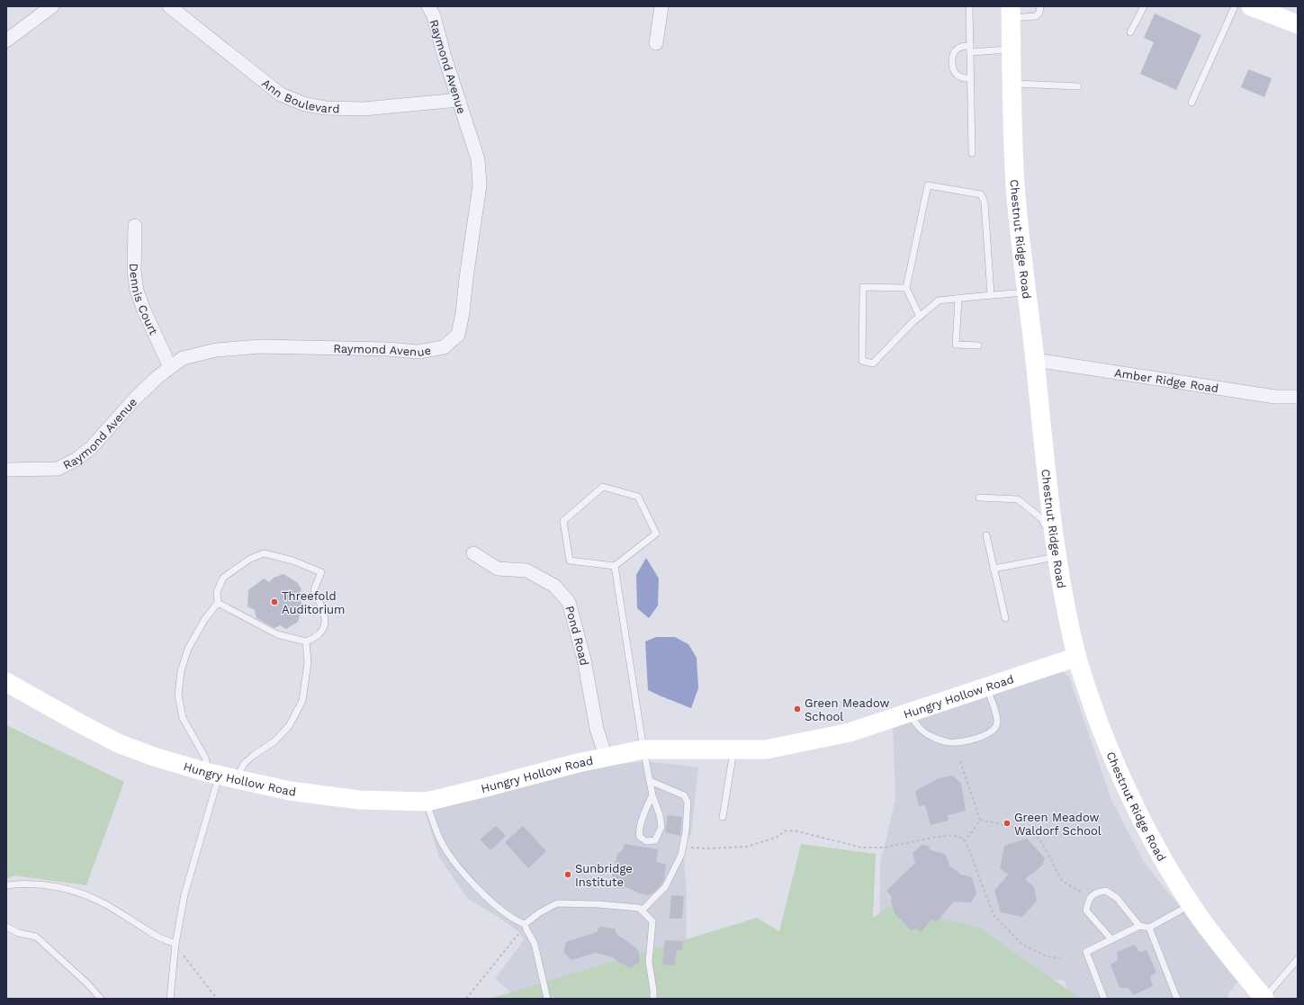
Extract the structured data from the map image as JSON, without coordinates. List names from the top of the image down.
{
  "streets": {
    "street": [
      "Raymond Avenue",
      "Ann Boulevard",
      "Chestnut Ridge Road",
      "Dennis Court",
      "Amber Ridge Road",
      "Pond Road",
      "Hungry Hollow Road"
    ]
  },
  "crossings": [
    ["Raymond Avenue", "Ann Boulevard"],
    ["Raymond Avenue", "Dennis Court"],
    ["Chestnut Ridge Road", "Amber Ridge Road"],
    ["Chestnut Ridge Road", "Hungry Hollow Road"],
    ["Pond Road", "Hungry Hollow Road"]
  ],
  "places": [
    "Threefold Auditorium",
    "Green Meadow School",
    "Green Meadow Waldorf School",
    "Sunbridge Institute"
  ]
}
